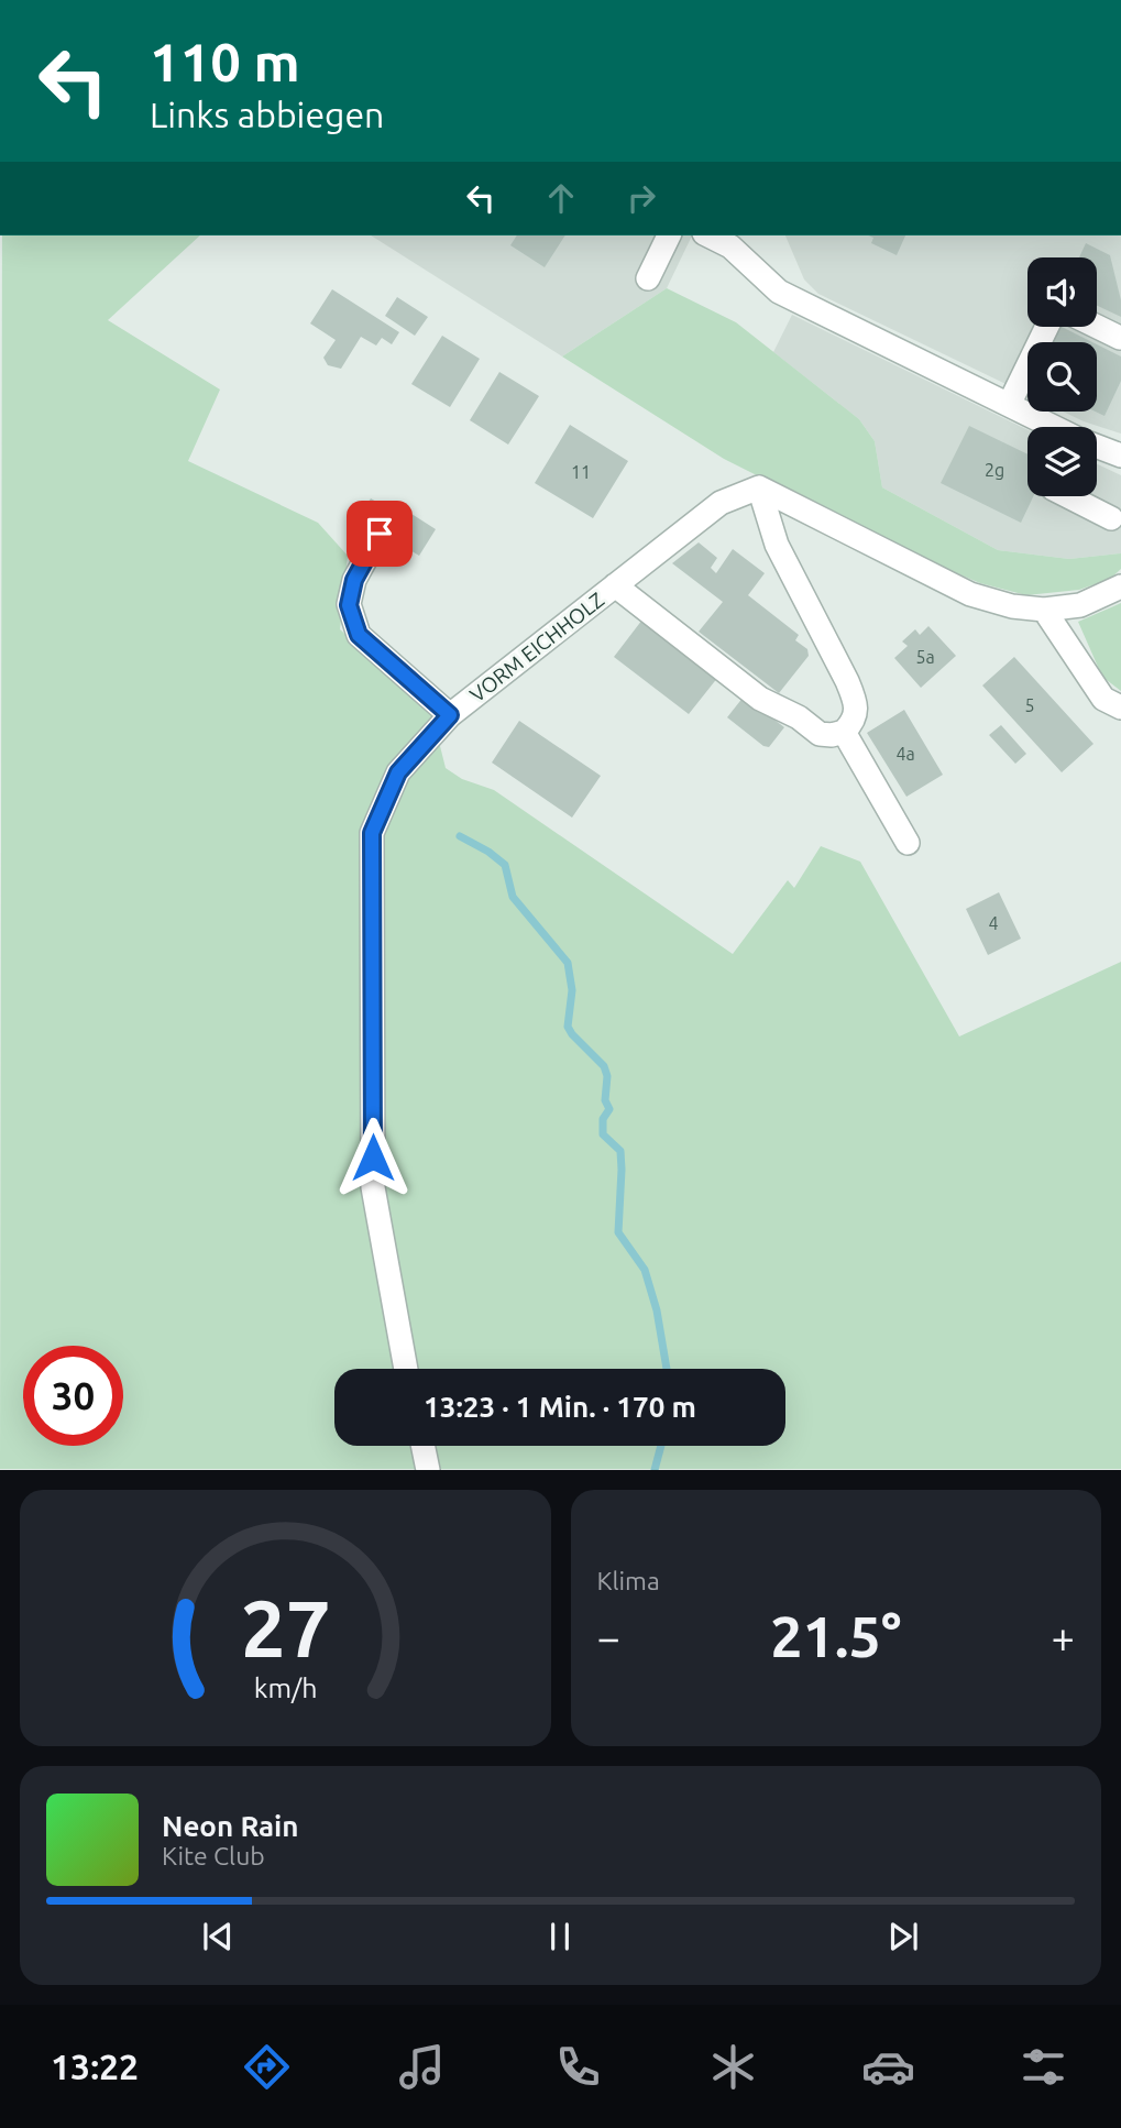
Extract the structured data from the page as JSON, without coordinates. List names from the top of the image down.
{
  "streets": {
    "street": ["VORM EICHHOLZ"]
  },
  "house_numbers": [
    "2g",
    "11",
    "5a",
    "5",
    "4a",
    "4"
  ],
  "page": {
    "turn": ["110 m", "Links abbiegen"],
    "limit": "30",
    "trip": "13:23 · 1 Min. · 170 m",
    "tile": "Klima",
    "heat": ["−", "21.5°", "+"],
    "song": ["Neon Rain", "Kite Club"],
    "tabs": "13:22",
    "gauge": ["27", "km/h"]
  }
}
